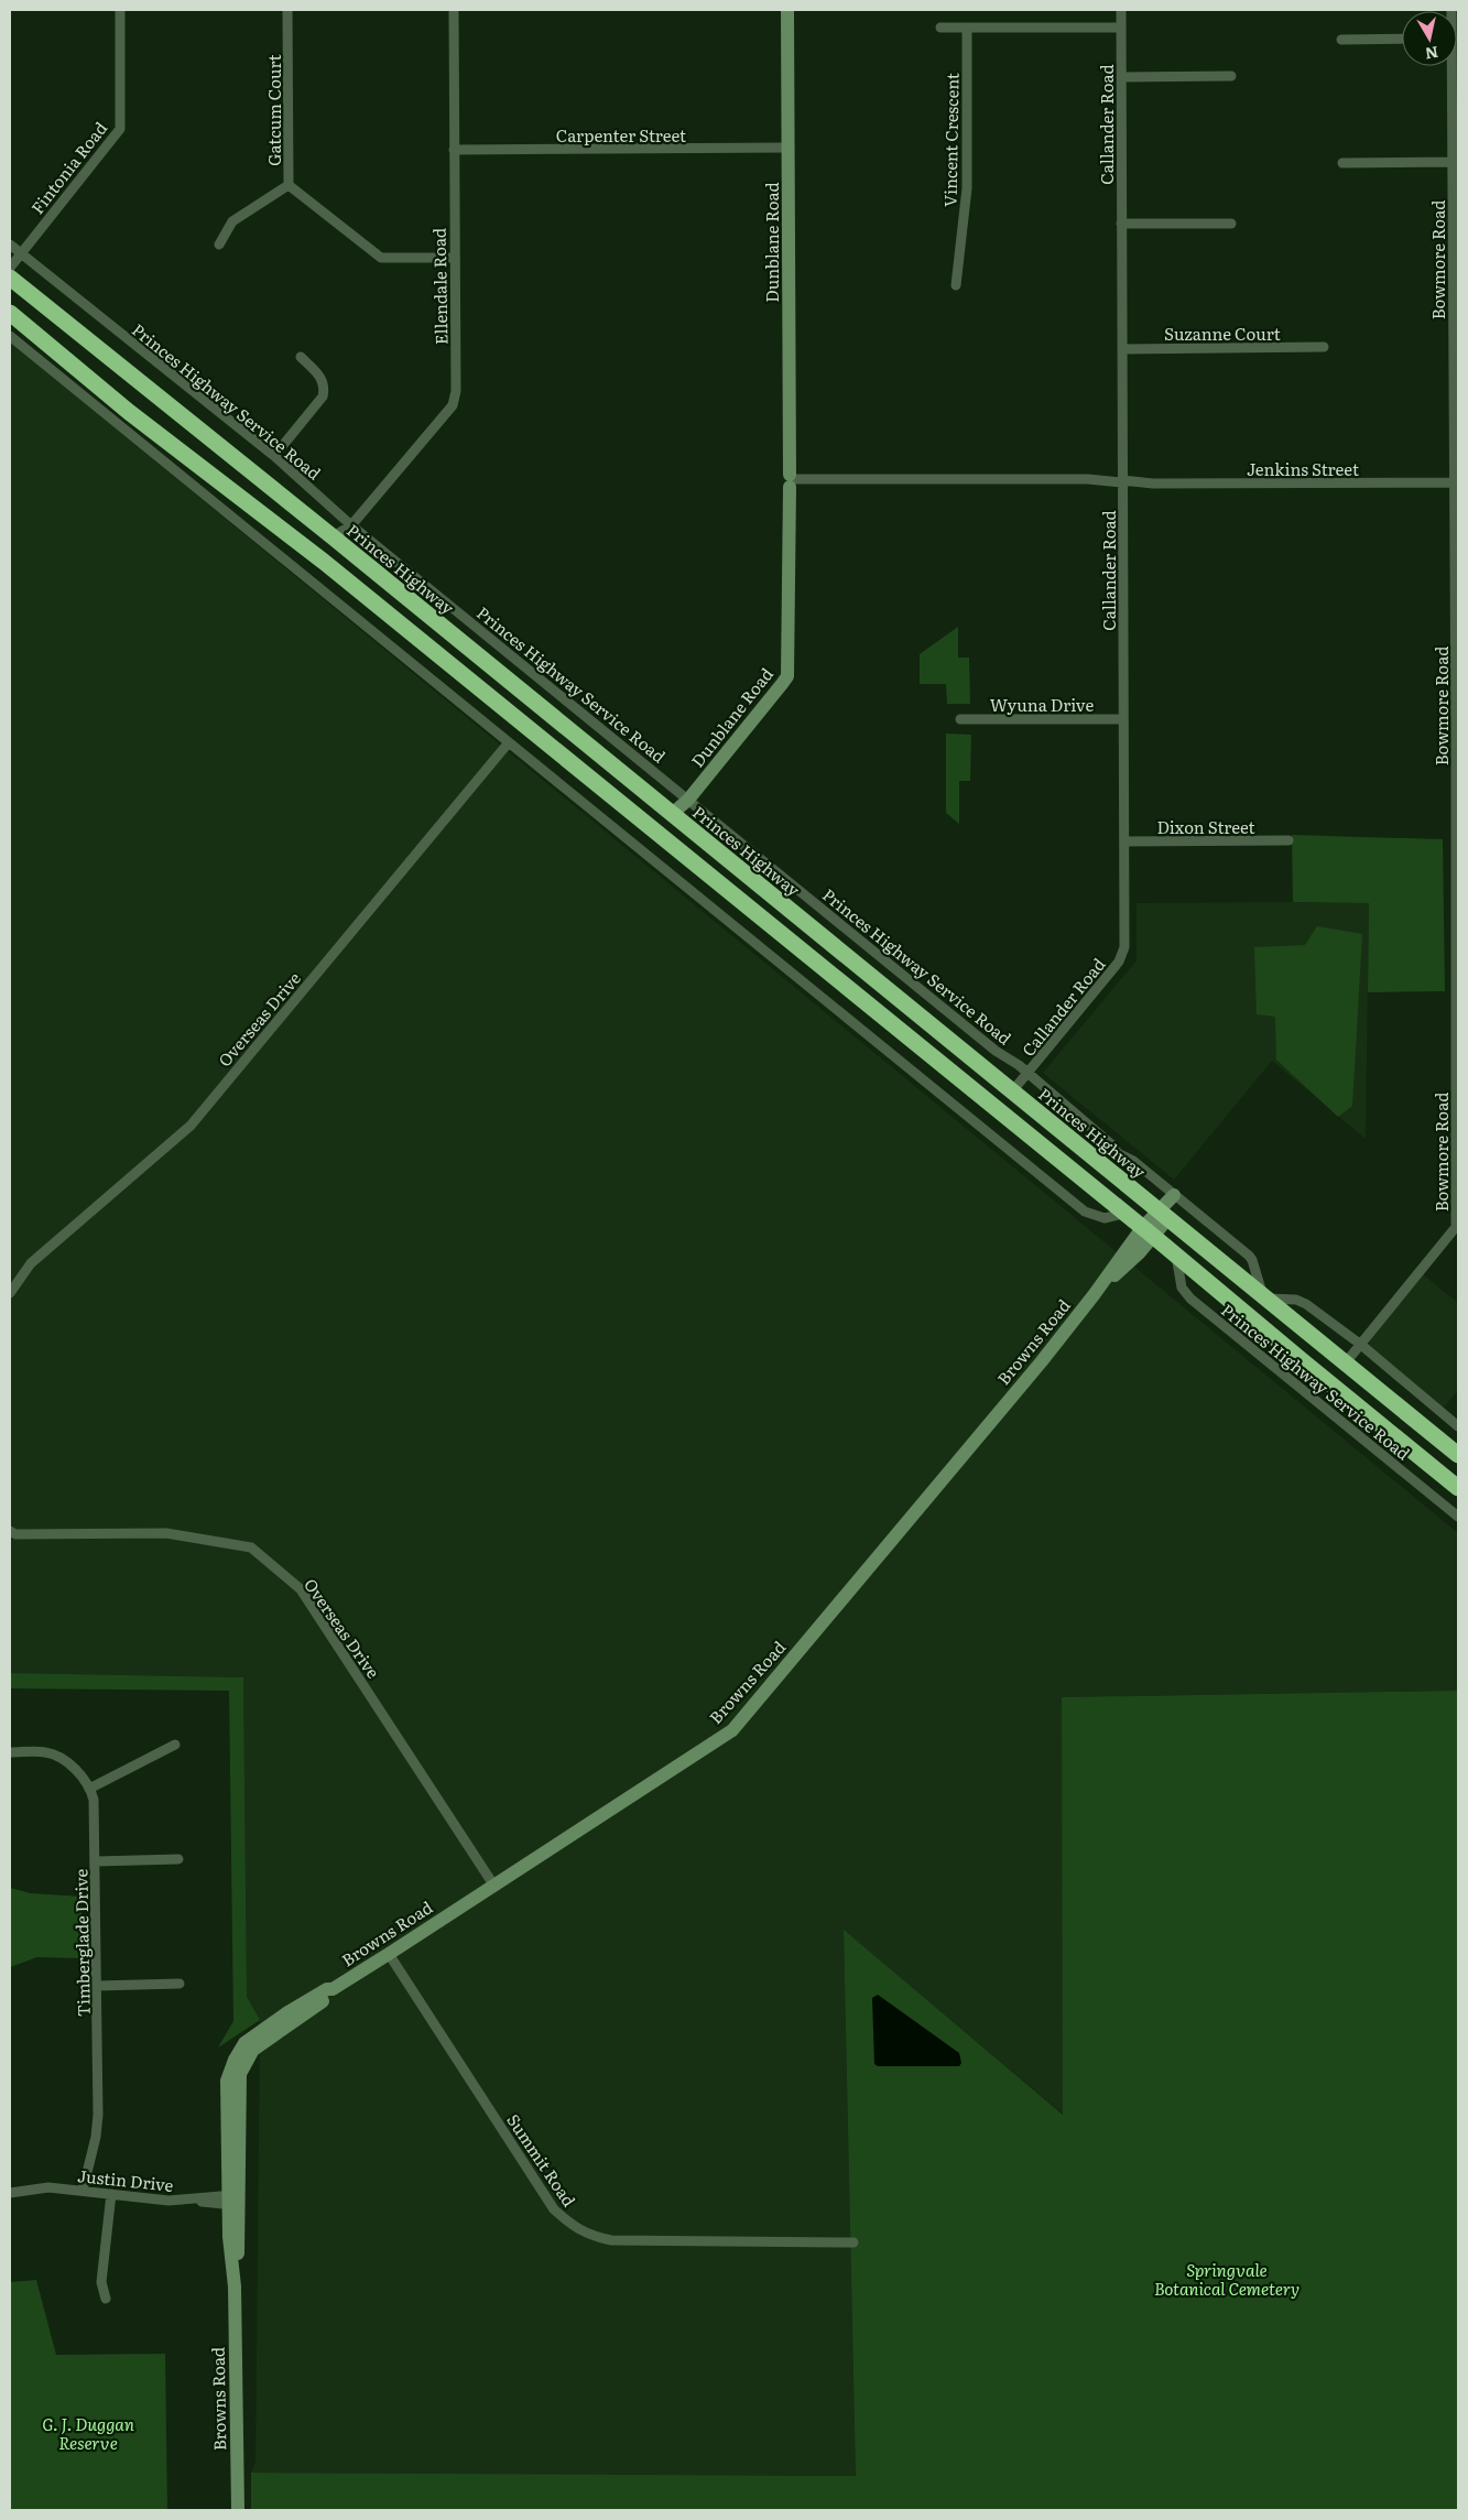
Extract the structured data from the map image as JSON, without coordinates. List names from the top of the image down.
{
  "streets": {
    "highway": ["Princes Highway"],
    "street": [
      "Gatcum Court",
      "Callander Road",
      "Carpenter Street",
      "Vincent Crescent",
      "Fintonia Road",
      "Dunblane Road",
      "Bowmore Road",
      "Ellendale Road",
      "Suzanne Court",
      "Princes Highway Service Road",
      "Jenkins Street",
      "Wyuna Drive",
      "Dixon Street",
      "Overseas Drive",
      "Browns Road",
      "Timberglade Drive",
      "Summit Road",
      "Justin Drive"
    ]
  },
  "crossings": [
    ["Gatcum Court", "Ellendale Road"],
    ["Callander Road", "Suzanne Court"],
    ["Callander Road", "Princes Highway Service Road"],
    ["Callander Road", "Jenkins Street"],
    ["Callander Road", "Princes Highway"],
    ["Callander Road", "Wyuna Drive"],
    ["Callander Road", "Dixon Street"],
    ["Carpenter Street", "Dunblane Road"],
    ["Carpenter Street", "Ellendale Road"],
    ["Fintonia Road", "Princes Highway Service Road"],
    ["Dunblane Road", "Princes Highway Service Road"],
    ["Dunblane Road", "Jenkins Street"],
    ["Dunblane Road", "Princes Highway"],
    ["Bowmore Road", "Princes Highway Service Road"],
    ["Bowmore Road", "Jenkins Street"],
    ["Bowmore Road", "Princes Highway"],
    ["Ellendale Road", "Princes Highway Service Road"],
    ["Ellendale Road", "Princes Highway"],
    ["Princes Highway Service Road", "Princes Highway"],
    ["Princes Highway Service Road", "Browns Road"],
    ["Princes Highway", "Browns Road"],
    ["Overseas Drive", "Browns Road"],
    ["Browns Road", "Summit Road"],
    ["Browns Road", "Justin Drive"],
    ["Timberglade Drive", "Justin Drive"]
  ],
  "parks": ["Springvale Botanical Cemetery", "G. J. Duggan Reserve"],
  "north": "bottom"
}
